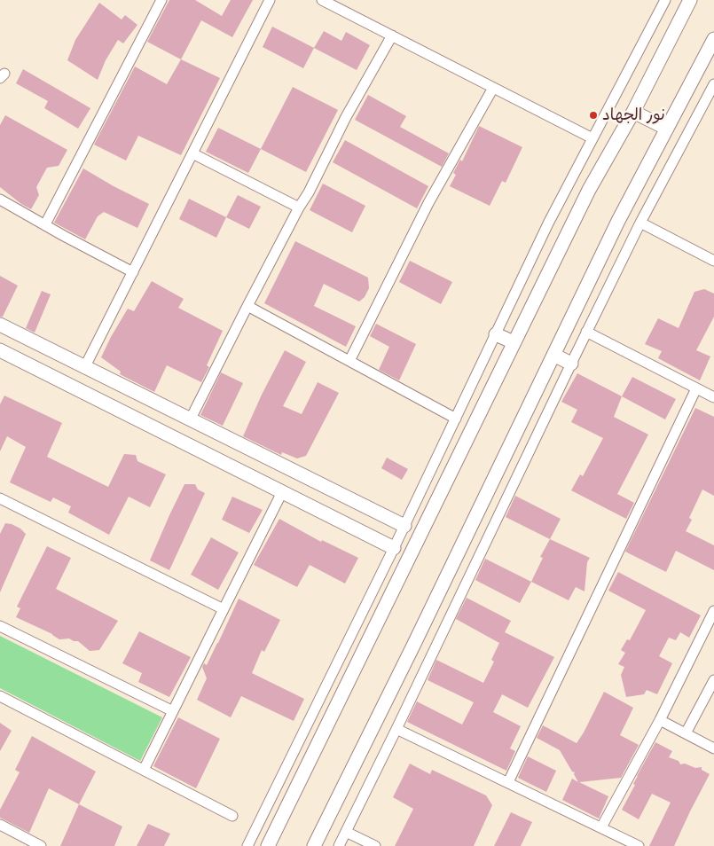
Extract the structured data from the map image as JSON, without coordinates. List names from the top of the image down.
{
  "places": ["نور الجهاد"]
}
